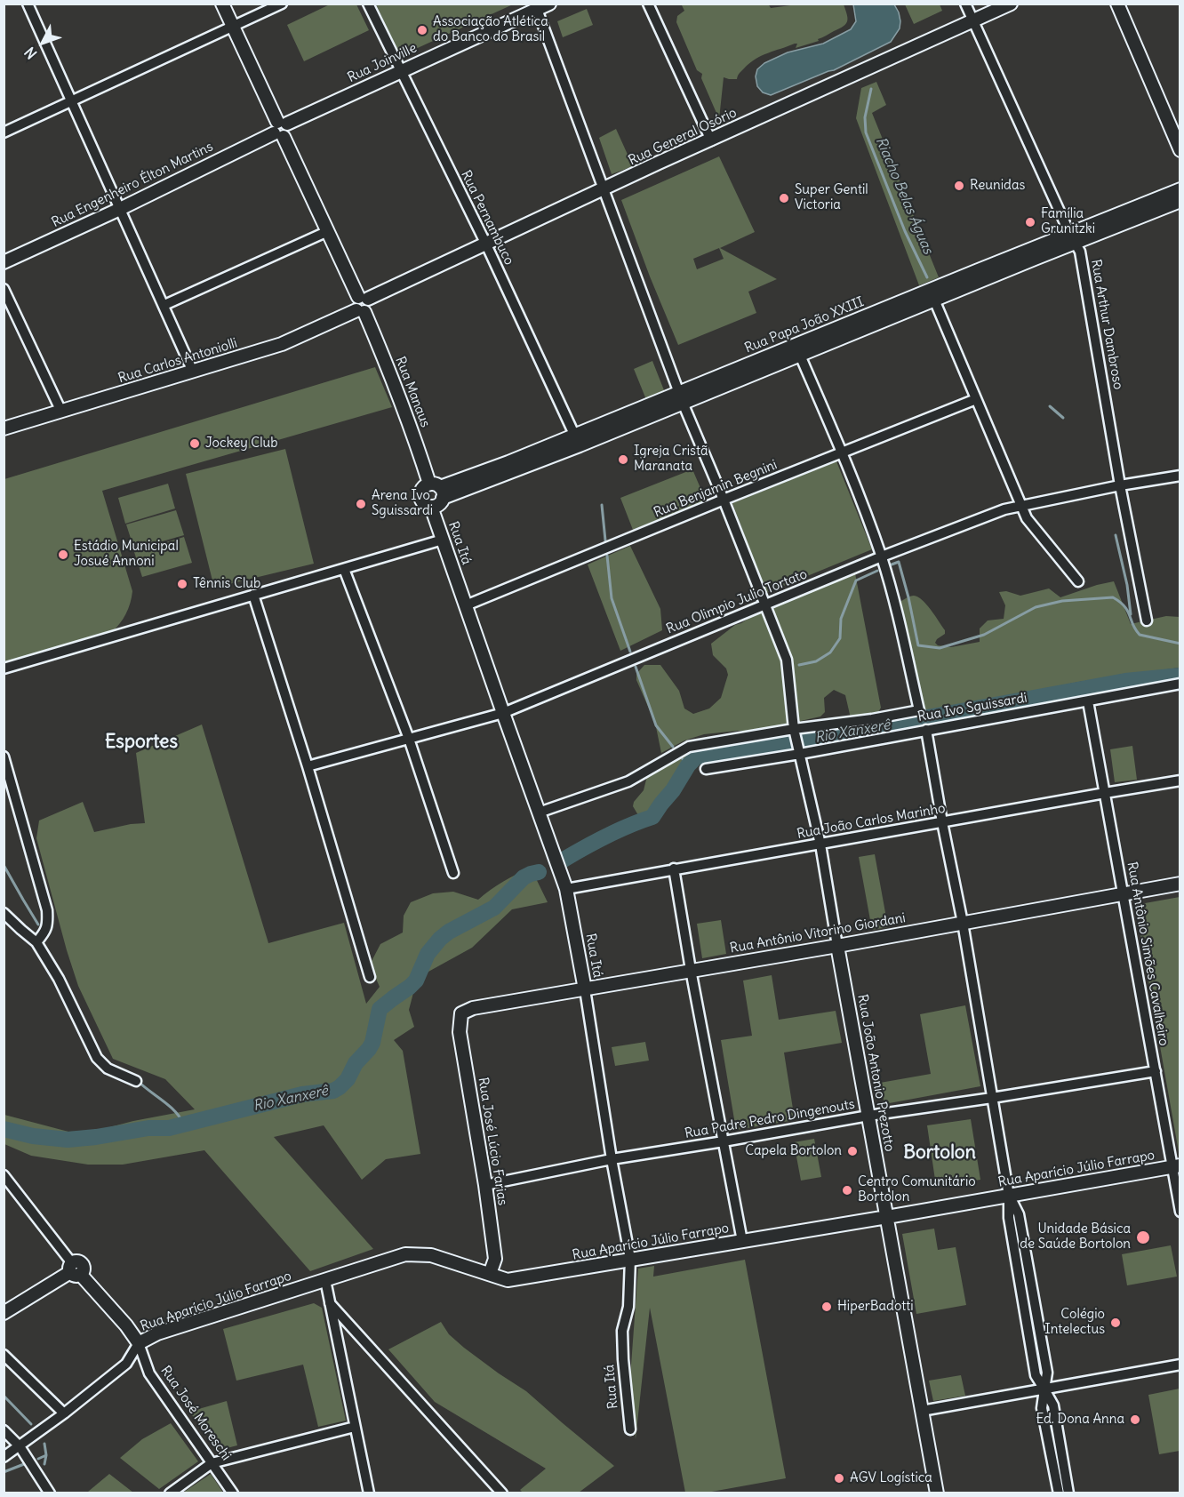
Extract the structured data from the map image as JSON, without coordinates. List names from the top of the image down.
{
  "streets": {
    "street": [
      "Rua Joinville",
      "Rua General Osório",
      "Rua Engenheiro Élton Martins",
      "Rua Pernambuco",
      "Rua Arthur Dambroso",
      "Rua Papa João XXIII",
      "Rua Carlos Antoniolli",
      "Rua Manaus",
      "Rua Benjamin Begnini",
      "Rua Itá",
      "Rua Olimpio Julio Tortato",
      "Rua Ivo Sguissardi",
      "Rua João Carlos Marinho",
      "Rua Antônio Vitorino Giordani",
      "Rua Antônio Simões Cavalheiro",
      "Rua João Antonio Prezotto",
      "Rua Padre Pedro Dingenouts",
      "Rua José Lúcio Farias",
      "Rua Aparício Júlio Farrapo",
      "Rua José Moreschi"
    ]
  },
  "crossings": [
    ["Rua Joinville", "Rua Engenheiro Élton Martins"],
    ["Rua Joinville", "Rua Pernambuco"],
    ["Rua Joinville", "Rua João Antonio Prezotto"],
    ["Rua General Osório", "Rua Pernambuco"],
    ["Rua General Osório", "Rua Arthur Dambroso"],
    ["Rua General Osório", "Rua João Antonio Prezotto"],
    ["Rua Pernambuco", "Rua Papa João XXIII"],
    ["Rua Arthur Dambroso", "Rua Papa João XXIII"],
    ["Rua Arthur Dambroso", "Rua Olimpio Julio Tortato"],
    ["Rua Papa João XXIII", "Rua Manaus"],
    ["Rua Papa João XXIII", "Rua Itá"],
    ["Rua Papa João XXIII", "Rua João Antonio Prezotto"],
    ["Rua Carlos Antoniolli", "Rua Manaus"],
    ["Rua Manaus", "Rua Itá"],
    ["Rua Benjamin Begnini", "Rua Itá"],
    ["Rua Benjamin Begnini", "Rua João Antonio Prezotto"],
    ["Rua Itá", "Rua Olimpio Julio Tortato"],
    ["Rua Itá", "Rua Ivo Sguissardi"],
    ["Rua Itá", "Rua João Carlos Marinho"],
    ["Rua Itá", "Rua Antônio Vitorino Giordani"],
    ["Rua Itá", "Rua Padre Pedro Dingenouts"],
    ["Rua Itá", "Rua Aparício Júlio Farrapo"],
    ["Rua Olimpio Julio Tortato", "Rua Ivo Sguissardi"],
    ["Rua Olimpio Julio Tortato", "Rua João Antonio Prezotto"],
    ["Rua Ivo Sguissardi", "Rua Antônio Simões Cavalheiro"],
    ["Rua Ivo Sguissardi", "Rua João Antonio Prezotto"],
    ["Rua João Carlos Marinho", "Rua Antônio Simões Cavalheiro"],
    ["Rua João Carlos Marinho", "Rua João Antonio Prezotto"],
    ["Rua Antônio Vitorino Giordani", "Rua Antônio Simões Cavalheiro"],
    ["Rua Antônio Vitorino Giordani", "Rua João Antonio Prezotto"],
    ["Rua Antônio Vitorino Giordani", "Rua José Lúcio Farias"],
    ["Rua Antônio Simões Cavalheiro", "Rua Padre Pedro Dingenouts"],
    ["Rua Antônio Simões Cavalheiro", "Rua Aparício Júlio Farrapo"],
    ["Rua João Antonio Prezotto", "Rua Padre Pedro Dingenouts"],
    ["Rua João Antonio Prezotto", "Rua Aparício Júlio Farrapo"],
    ["Rua Padre Pedro Dingenouts", "Rua José Lúcio Farias"],
    ["Rua José Lúcio Farias", "Rua Aparício Júlio Farrapo"],
    ["Rua Aparício Júlio Farrapo", "Rua José Moreschi"]
  ],
  "districts": ["Esportes", "Bortolon"],
  "water": ["Riacho Belas Águas", "Rio Xanxerê"],
  "places": [
    "Associação Atlética do Banco do Brasil",
    "Reunidas",
    "Super Gentil Victoria",
    "Família Grunitzki",
    "Jockey Club",
    "Igreja Cristã Maranata",
    "Arena Ivo Sguissardi",
    "Estádio Municipal Josué Annoni",
    "Tênnis Club",
    "Capela Bortolon",
    "Centro Comunitário Bortolon",
    "Unidade Básica de Saúde Bortolon",
    "HiperBadotti",
    "Colégio Intelectus",
    "Ed. Dona Anna",
    "AGV Logística"
  ],
  "north": "bottom left"
}
